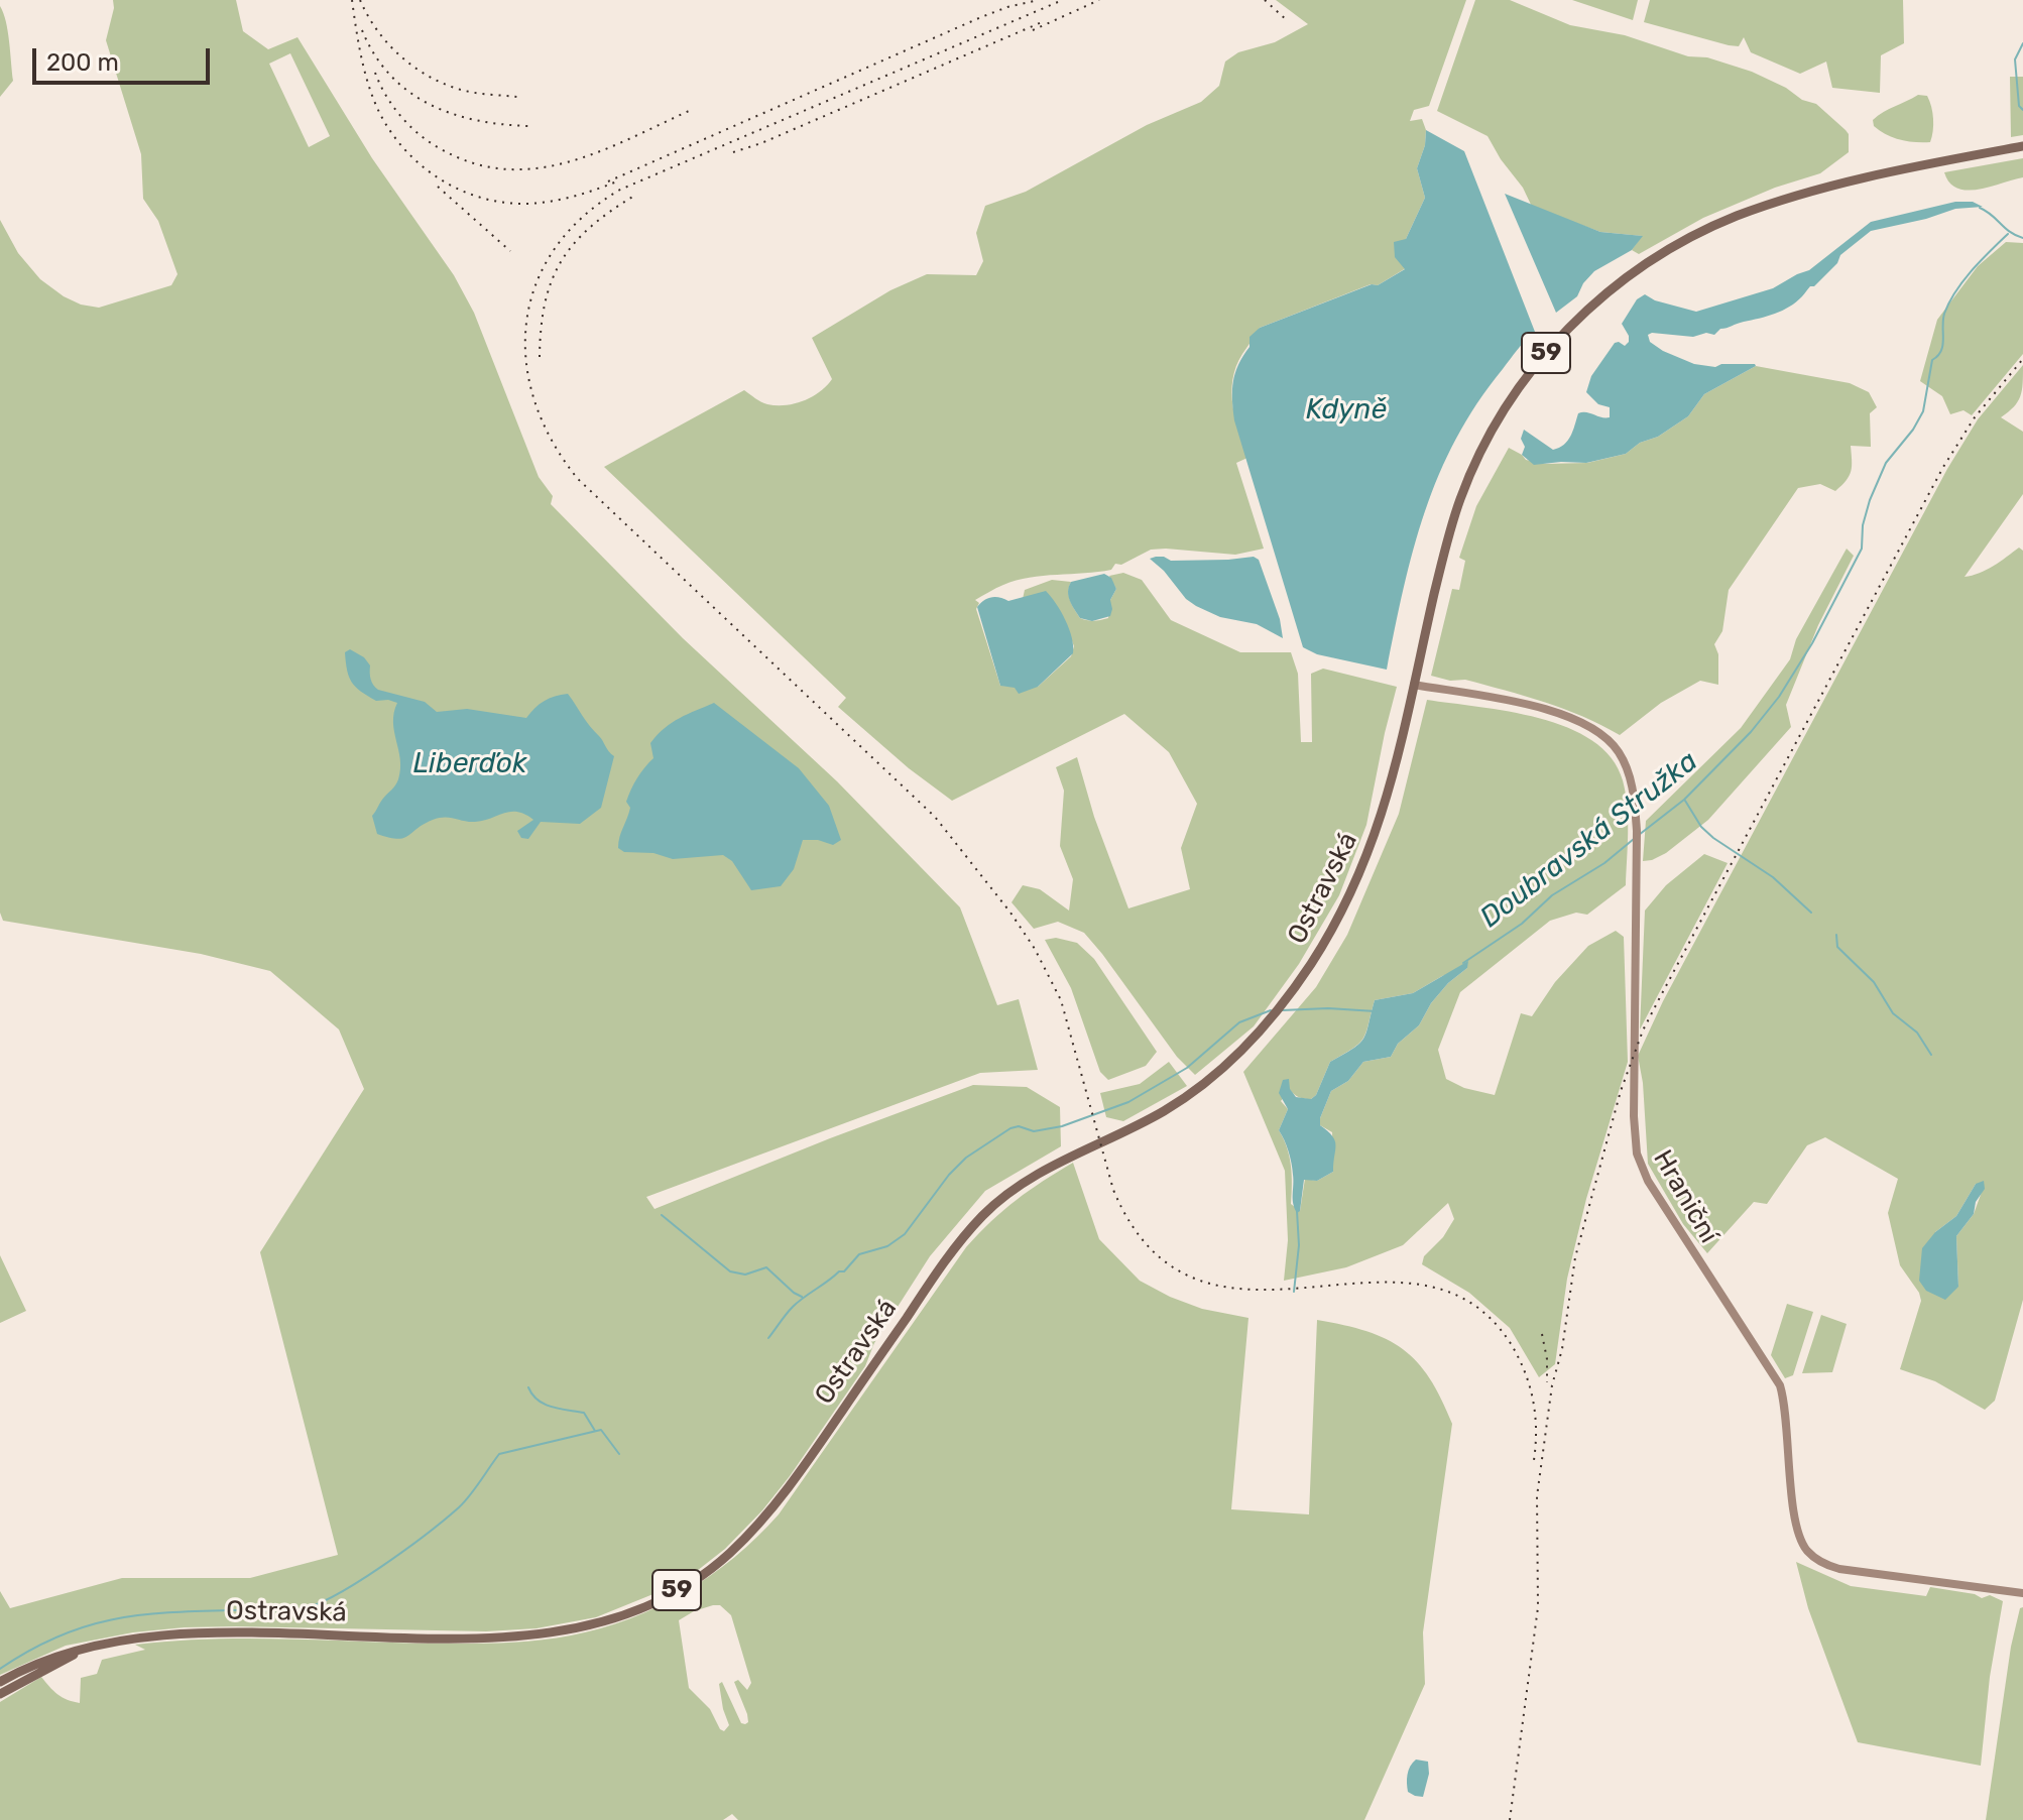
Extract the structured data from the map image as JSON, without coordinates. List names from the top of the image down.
{
  "streets": {
    "main road": ["59", "Ostravská", "Hraniční"]
  },
  "crossings": [
    ["59", "Ostravská"],
    ["59", "Hraniční"],
    ["Ostravská", "Hraniční"]
  ],
  "water": ["Kdyně", "Liberďok", "Doubravská Stružka"],
  "scale_bar": "200 m"
}
